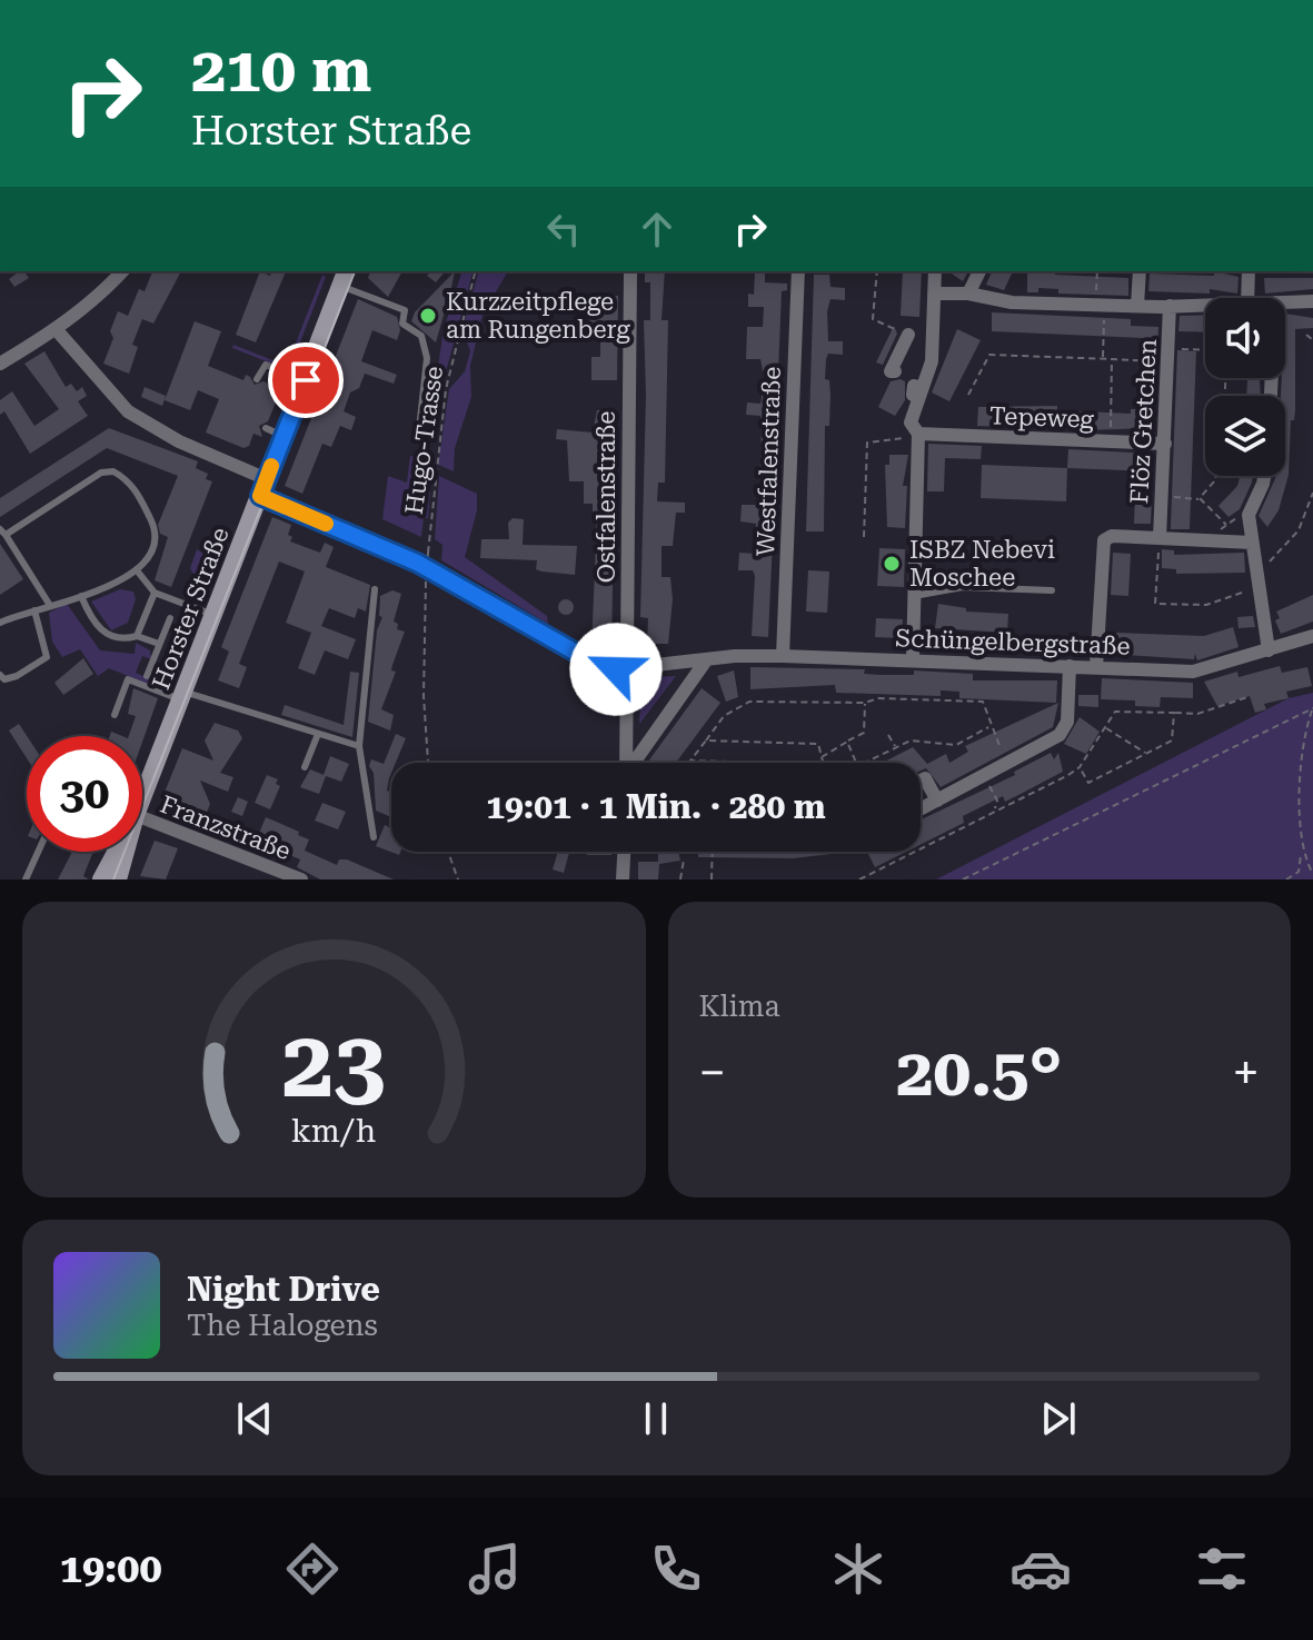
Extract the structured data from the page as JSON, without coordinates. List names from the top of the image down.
{
  "streets": {
    "main road": ["Horster Straße"],
    "street": [
      "Tepeweg",
      "Flöz Gretchen",
      "Westfalenstraße",
      "Ostfalenstraße",
      "Schüngelbergstraße",
      "Franzstraße"
    ],
    "path": ["Hugo-Trasse"]
  },
  "crossings": [
    ["Tepeweg", "Flöz Gretchen"],
    ["Westfalenstraße", "Schüngelbergstraße"],
    ["Ostfalenstraße", "Schüngelbergstraße"],
    ["Horster Straße", "Schüngelbergstraße"]
  ],
  "places": ["Kurzzeitpflege am Rungenberg", "ISBZ Nebevi Moschee"],
  "page": {
    "turn": ["210 m", "Horster Straße"],
    "limit": "30",
    "trip": "19:01 · 1 Min. · 280 m",
    "tile": "Klima",
    "heat": ["−", "20.5°", "+"],
    "song": ["Night Drive", "The Halogens"],
    "tabs": "19:00",
    "gauge": ["23", "km/h"]
  }
}
